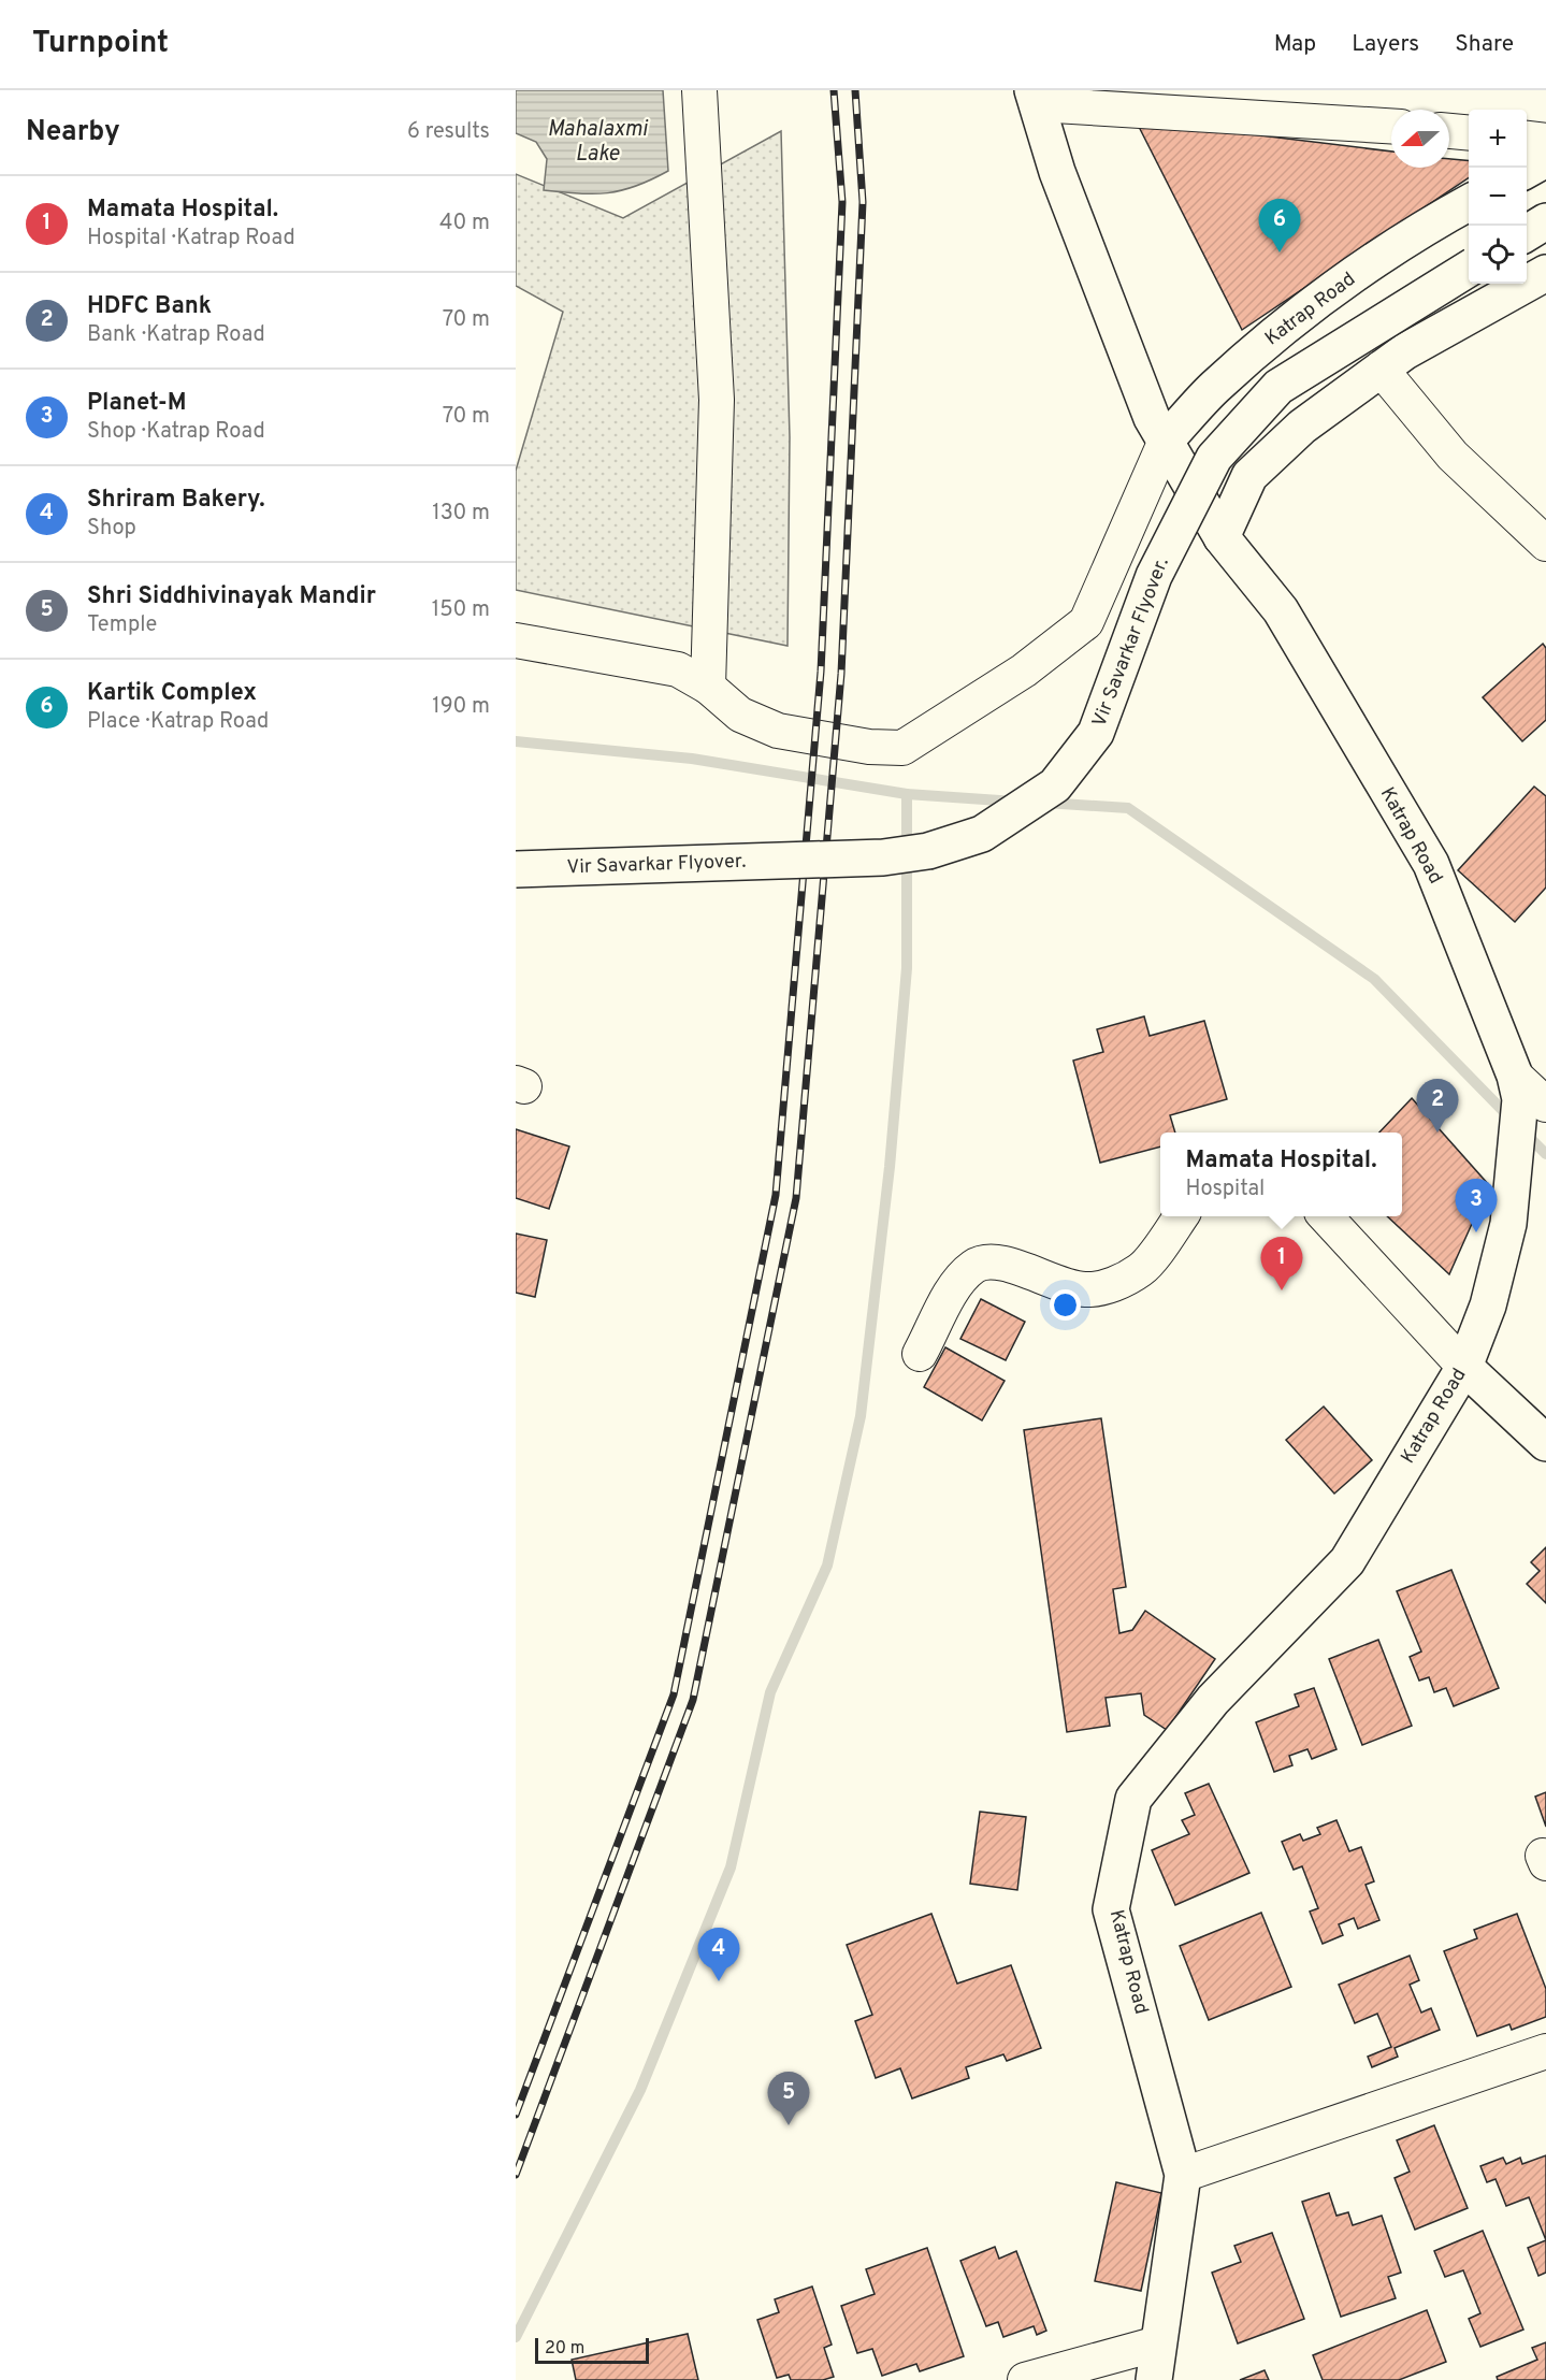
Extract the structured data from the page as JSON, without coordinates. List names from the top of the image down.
{
  "streets": {
    "main road": ["Katrap Road", "Vir Savarkar Flyover."]
  },
  "water": ["Mahalaxmi Lake"],
  "scale_bar": "20 m",
  "north": "left",
  "page": {
    "header": "Turnpoint",
    "nav": ["Map", "Layers", "Share"],
    "heading": ["Nearby", "6 results"],
    "map_buttons": ["+", "−"],
    "list": [
      {
        "mark": "1",
        "name": "Mamata Hospital.",
        "note": "Hospital · Katrap Road",
        "value": "40 m"
      },
      {
        "mark": "2",
        "name": "HDFC Bank",
        "note": "Bank · Katrap Road",
        "value": "70 m"
      },
      {
        "mark": "3",
        "name": "Planet-M",
        "note": "Shop · Katrap Road",
        "value": "70 m"
      },
      {
        "mark": "4",
        "name": "Shriram Bakery.",
        "note": "Shop",
        "value": "130 m"
      },
      {
        "mark": "5",
        "name": "Shri Siddhivinayak Mandir",
        "note": "Temple",
        "value": "150 m"
      },
      {
        "mark": "6",
        "name": "Kartik Complex",
        "note": "Place · Katrap Road",
        "value": "190 m"
      }
    ],
    "pins": [
      "6",
      "2",
      "3",
      "1",
      "4",
      "5"
    ],
    "popup": ["Mamata Hospital.", "Hospital"],
    "scale": "20 m"
  }
}
